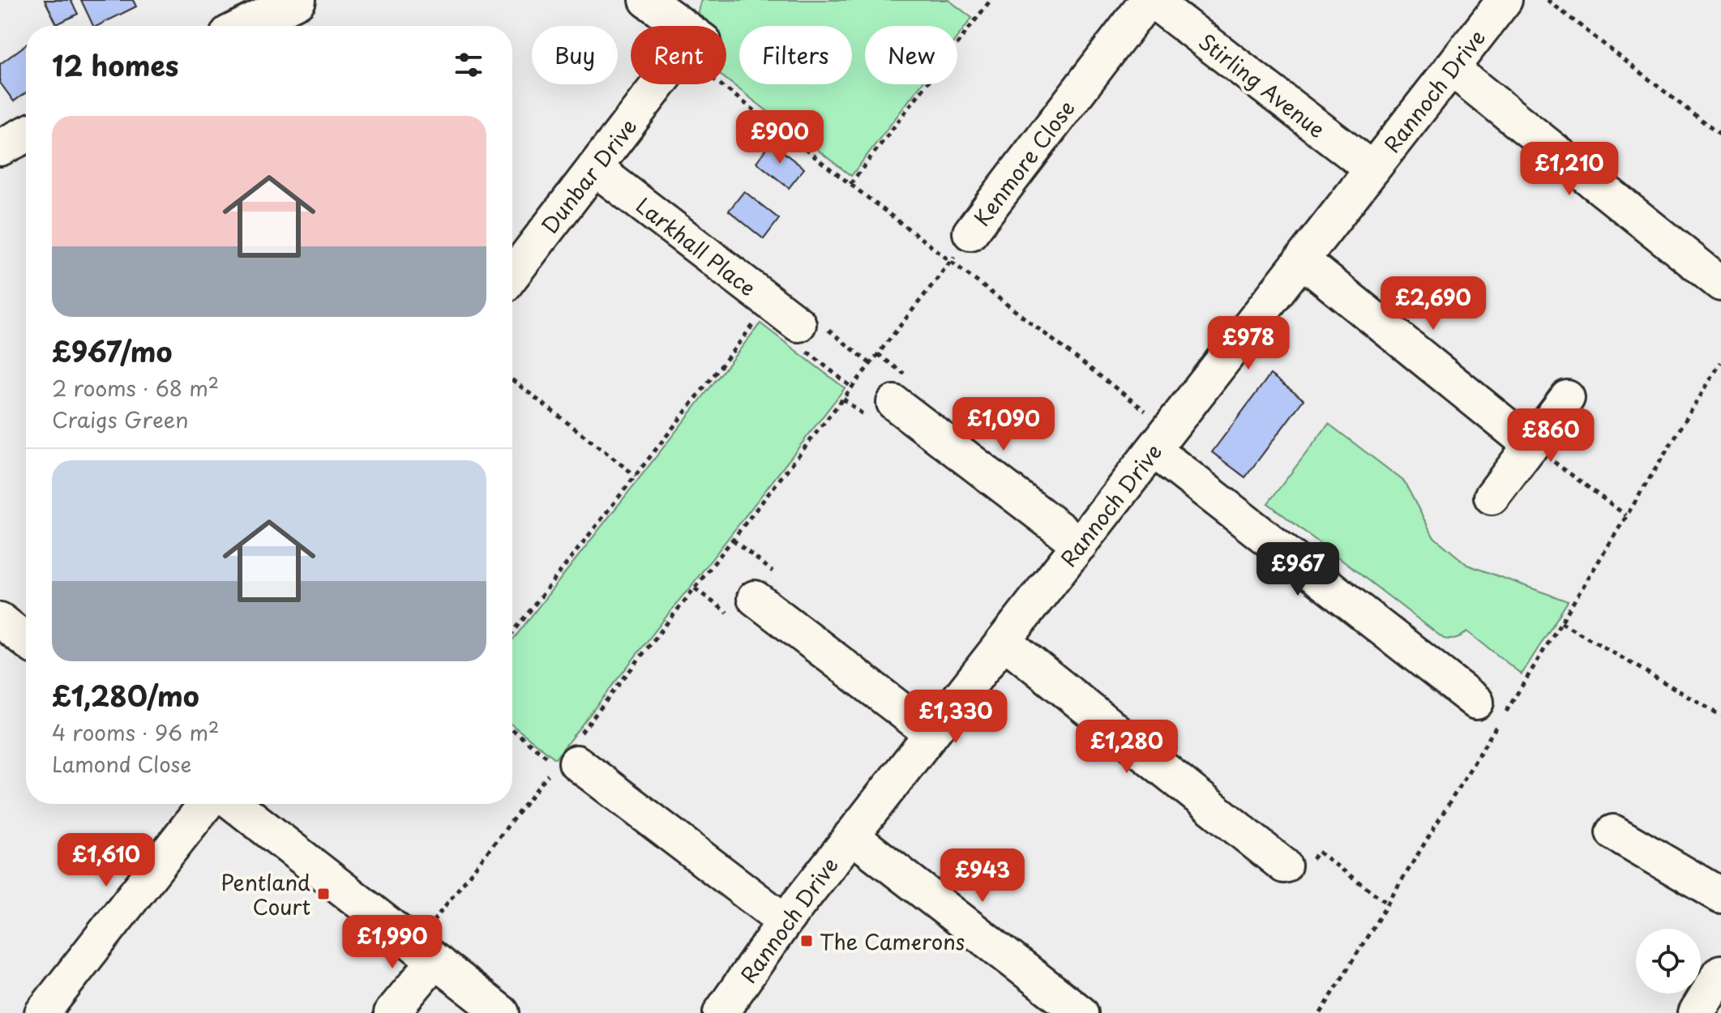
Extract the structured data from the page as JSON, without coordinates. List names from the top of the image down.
{
  "streets": {
    "street": [
      "Stirling Avenue",
      "Rannoch Drive",
      "Kenmore Close",
      "Dunbar Drive",
      "Larkhall Place"
    ]
  },
  "crossings": [
    ["Stirling Avenue", "Rannoch Drive"],
    ["Stirling Avenue", "Kenmore Close"],
    ["Dunbar Drive", "Larkhall Place"]
  ],
  "places": {
    "transit": ["Pentland Court", "The Camerons"]
  },
  "page": {
    "chip": [
      "Buy",
      "Rent",
      "Filters",
      "New"
    ],
    "heading": "12 homes",
    "list": [
      {
        "name": "£967/mo",
        "note": "2 rooms · 68 m² · Craigs Green"
      },
      {
        "name": "£1,280/mo",
        "note": "4 rooms · 96 m² · Lamond Close"
      }
    ],
    "price": [
      "£900",
      "£1,210",
      "£2,690",
      "£978",
      "£1,090",
      "£860",
      "£967",
      "£1,330",
      "£1,280",
      "£1,610",
      "£943",
      "£1,990"
    ]
  }
}
